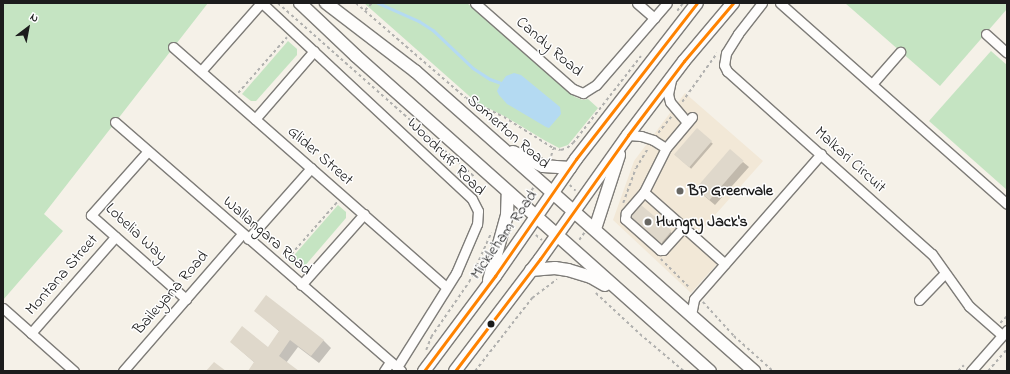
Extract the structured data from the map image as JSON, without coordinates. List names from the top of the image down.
{
  "streets": {
    "main road": ["Somerton Road", "Mickleham Road"],
    "street": [
      "Candy Road",
      "Glider Street",
      "Woodruff Road",
      "Malkari Circuit",
      "Lobelia Way",
      "Wallangara Road",
      "Montana Street",
      "Baileyana Road"
    ]
  },
  "crossings": [
    ["Somerton Road", "Mickleham Road"],
    ["Glider Street", "Woodruff Road"],
    ["Glider Street", "Baileyana Road"],
    ["Woodruff Road", "Wallangara Road"],
    ["Lobelia Way", "Wallangara Road"],
    ["Lobelia Way", "Montana Street"],
    ["Lobelia Way", "Baileyana Road"],
    ["Wallangara Road", "Baileyana Road"]
  ],
  "places": ["BP Greenvale", "Hungry Jack's"],
  "north": "top right"
}
